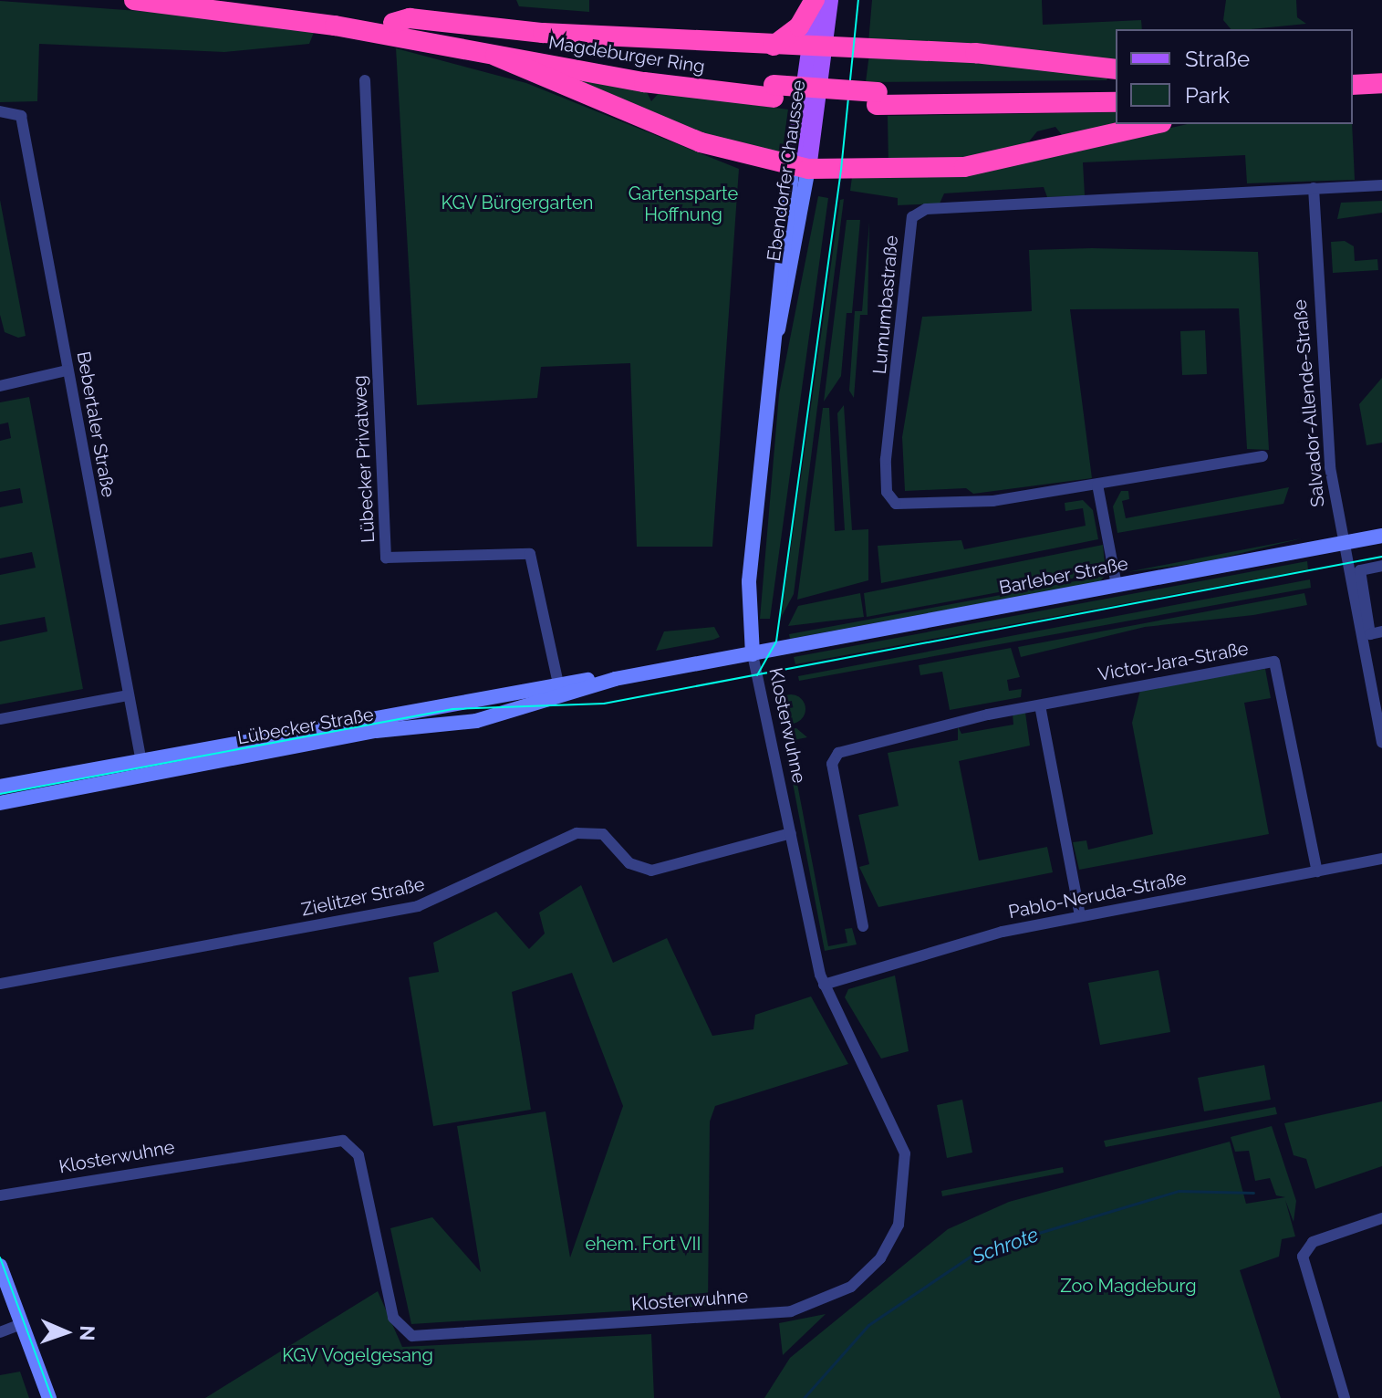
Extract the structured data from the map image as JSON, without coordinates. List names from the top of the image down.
{
  "streets": {
    "highway": ["Magdeburger Ring"],
    "main road": ["Ebendorfer Chaussee", "Barleber Straße", "Lübecker Straße"],
    "street": [
      "Lumumbastraße",
      "Salvador-Allende-Straße",
      "Bebertaler Straße",
      "Lübecker Privatweg",
      "Victor-Jara-Straße",
      "Klosterwuhne",
      "Pablo-Neruda-Straße",
      "Zielitzer Straße"
    ]
  },
  "crossings": [
    ["Ebendorfer Chaussee", "Barleber Straße"],
    ["Ebendorfer Chaussee", "Klosterwuhne"],
    ["Ebendorfer Chaussee", "Lübecker Straße"],
    ["Lumumbastraße", "Salvador-Allende-Straße"],
    ["Salvador-Allende-Straße", "Barleber Straße"],
    ["Bebertaler Straße", "Lübecker Straße"],
    ["Lübecker Privatweg", "Lübecker Straße"],
    ["Barleber Straße", "Klosterwuhne"],
    ["Barleber Straße", "Lübecker Straße"],
    ["Victor-Jara-Straße", "Pablo-Neruda-Straße"],
    ["Klosterwuhne", "Lübecker Straße"],
    ["Klosterwuhne", "Pablo-Neruda-Straße"],
    ["Klosterwuhne", "Zielitzer Straße"]
  ],
  "water": ["Schrote"],
  "parks": [
    "Gartensparte Hoffnung",
    "KGV Bürgergarten",
    "ehem. Fort VII",
    "Zoo Magdeburg",
    "KGV Vogelgesang"
  ],
  "legend": ["Straße", "Park"],
  "north": "right"
}
